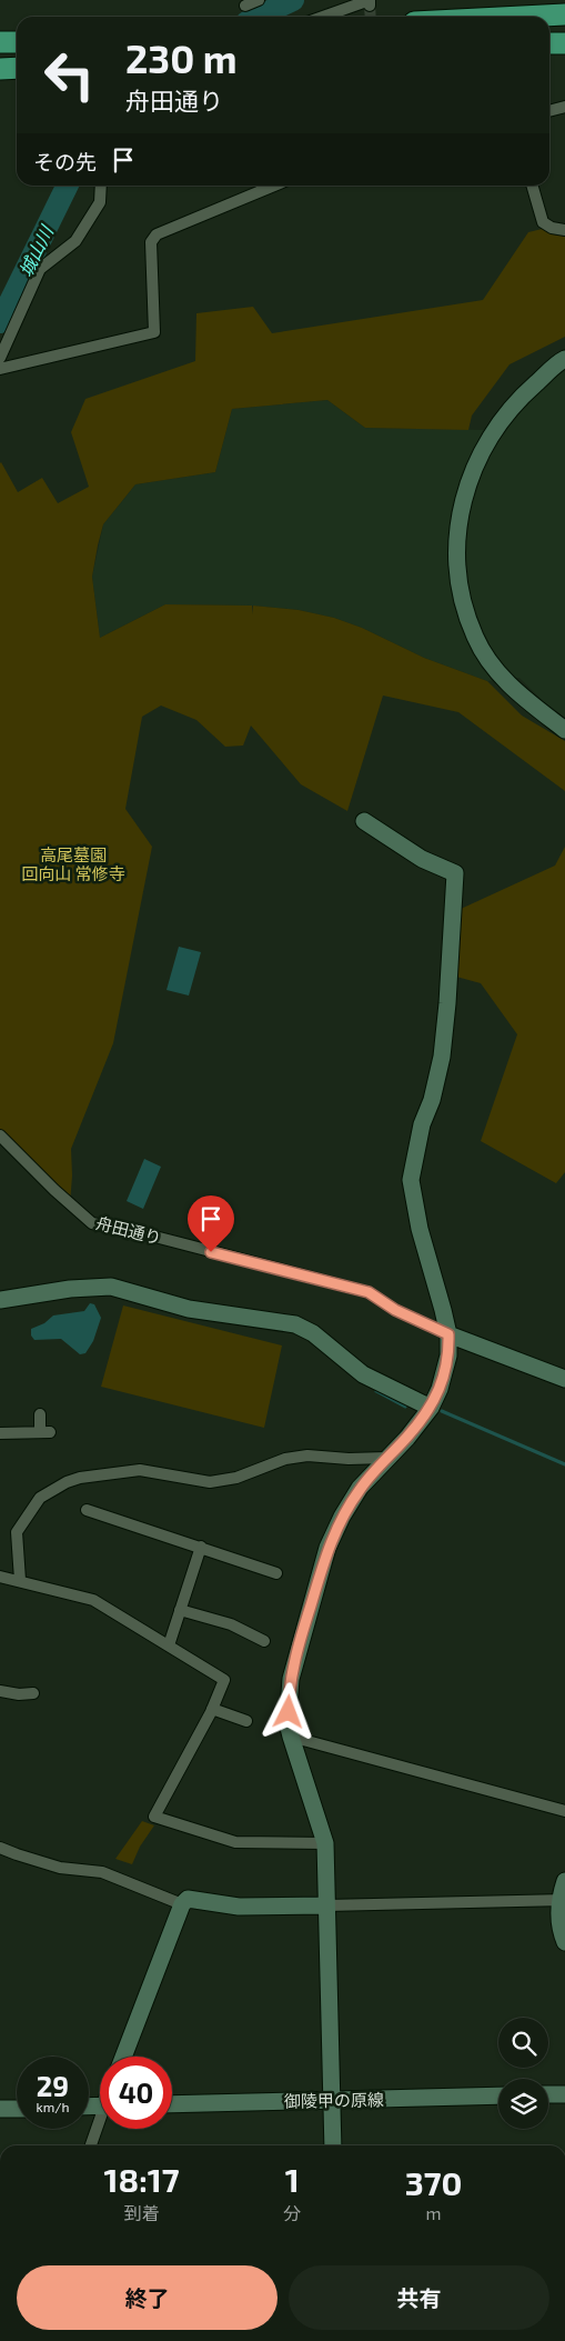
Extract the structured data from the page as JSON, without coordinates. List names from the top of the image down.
{
  "streets": {
    "street": ["舟田通り", "御陵甲の原線"]
  },
  "water": ["城山川"],
  "parks": ["高尾墓園 回向山 常修寺"],
  "page": {
    "turn": ["230 m", "舟田通り"],
    "then": "その先",
    "speed": "29 km/h",
    "limit": "40",
    "eta": [
      "18:17",
      "到着",
      "1",
      "分",
      "370",
      "m"
    ],
    "buttons": ["終了", "共有"]
  }
}
